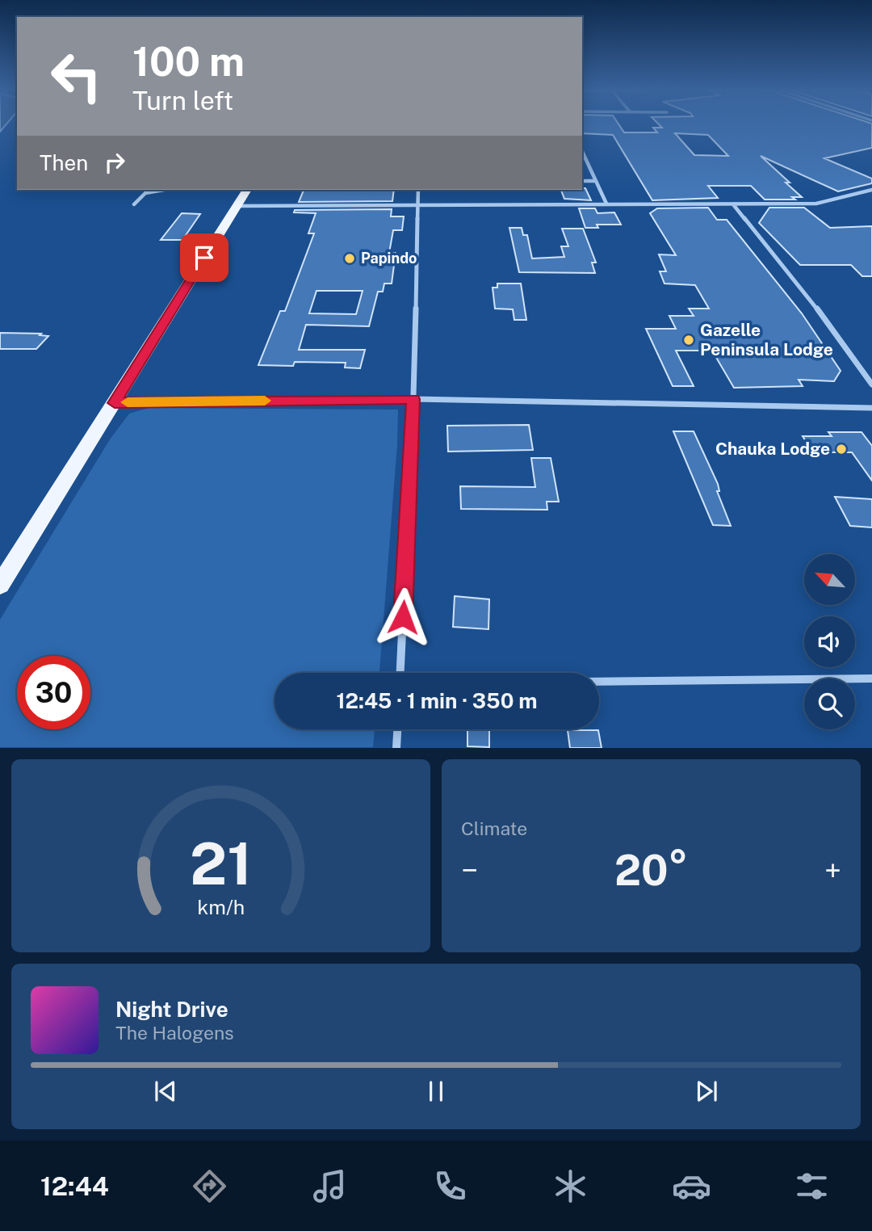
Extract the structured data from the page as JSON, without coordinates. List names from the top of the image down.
{
  "places": ["Papindo", "Gazelle Peninsula Lodge", "Chauka Lodge"],
  "north": "top left",
  "page": {
    "turn": ["100 m", "Turn left"],
    "then": "Then",
    "limit": "30",
    "trip": "12:45 · 1 min · 350 m",
    "tile": "Climate",
    "heat": ["−", "20°", "+"],
    "song": ["Night Drive", "The Halogens"],
    "tabs": "12:44",
    "gauge": ["21", "km/h"]
  }
}
